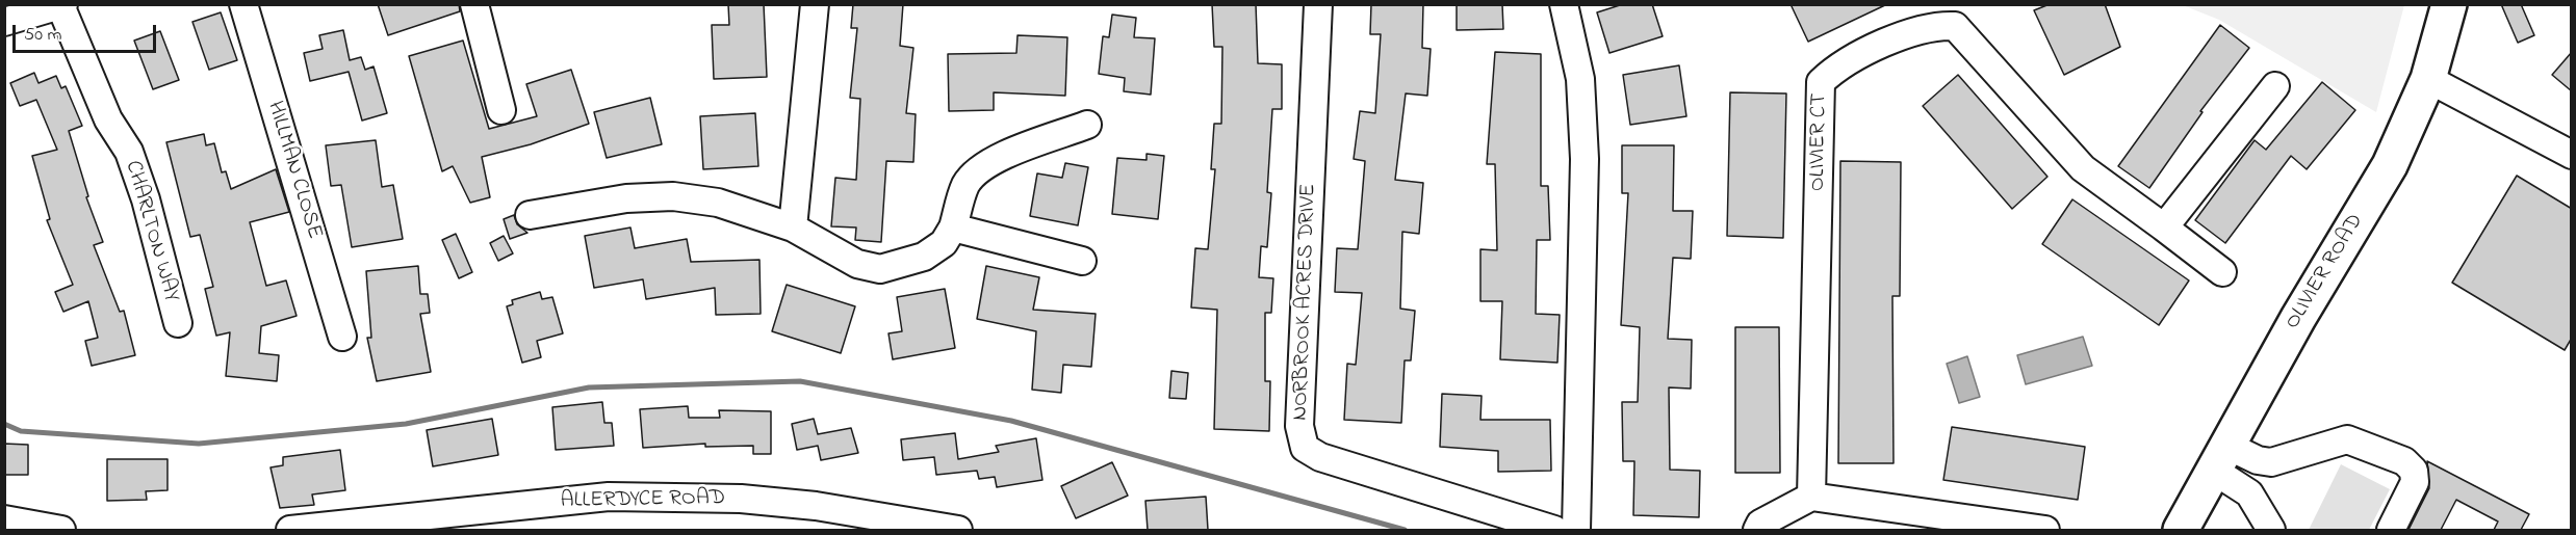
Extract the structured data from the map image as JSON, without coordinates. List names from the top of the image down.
{
  "streets": {
    "main road": ["OLIVIER ROAD"],
    "street": [
      "OLIVIER CT",
      "HILLMAN CLOSE",
      "CHARLTON WAY",
      "NORBROOK ACRES DRIVE",
      "ALLERDYCE ROAD"
    ]
  },
  "scale_bar": "50 m"
}
